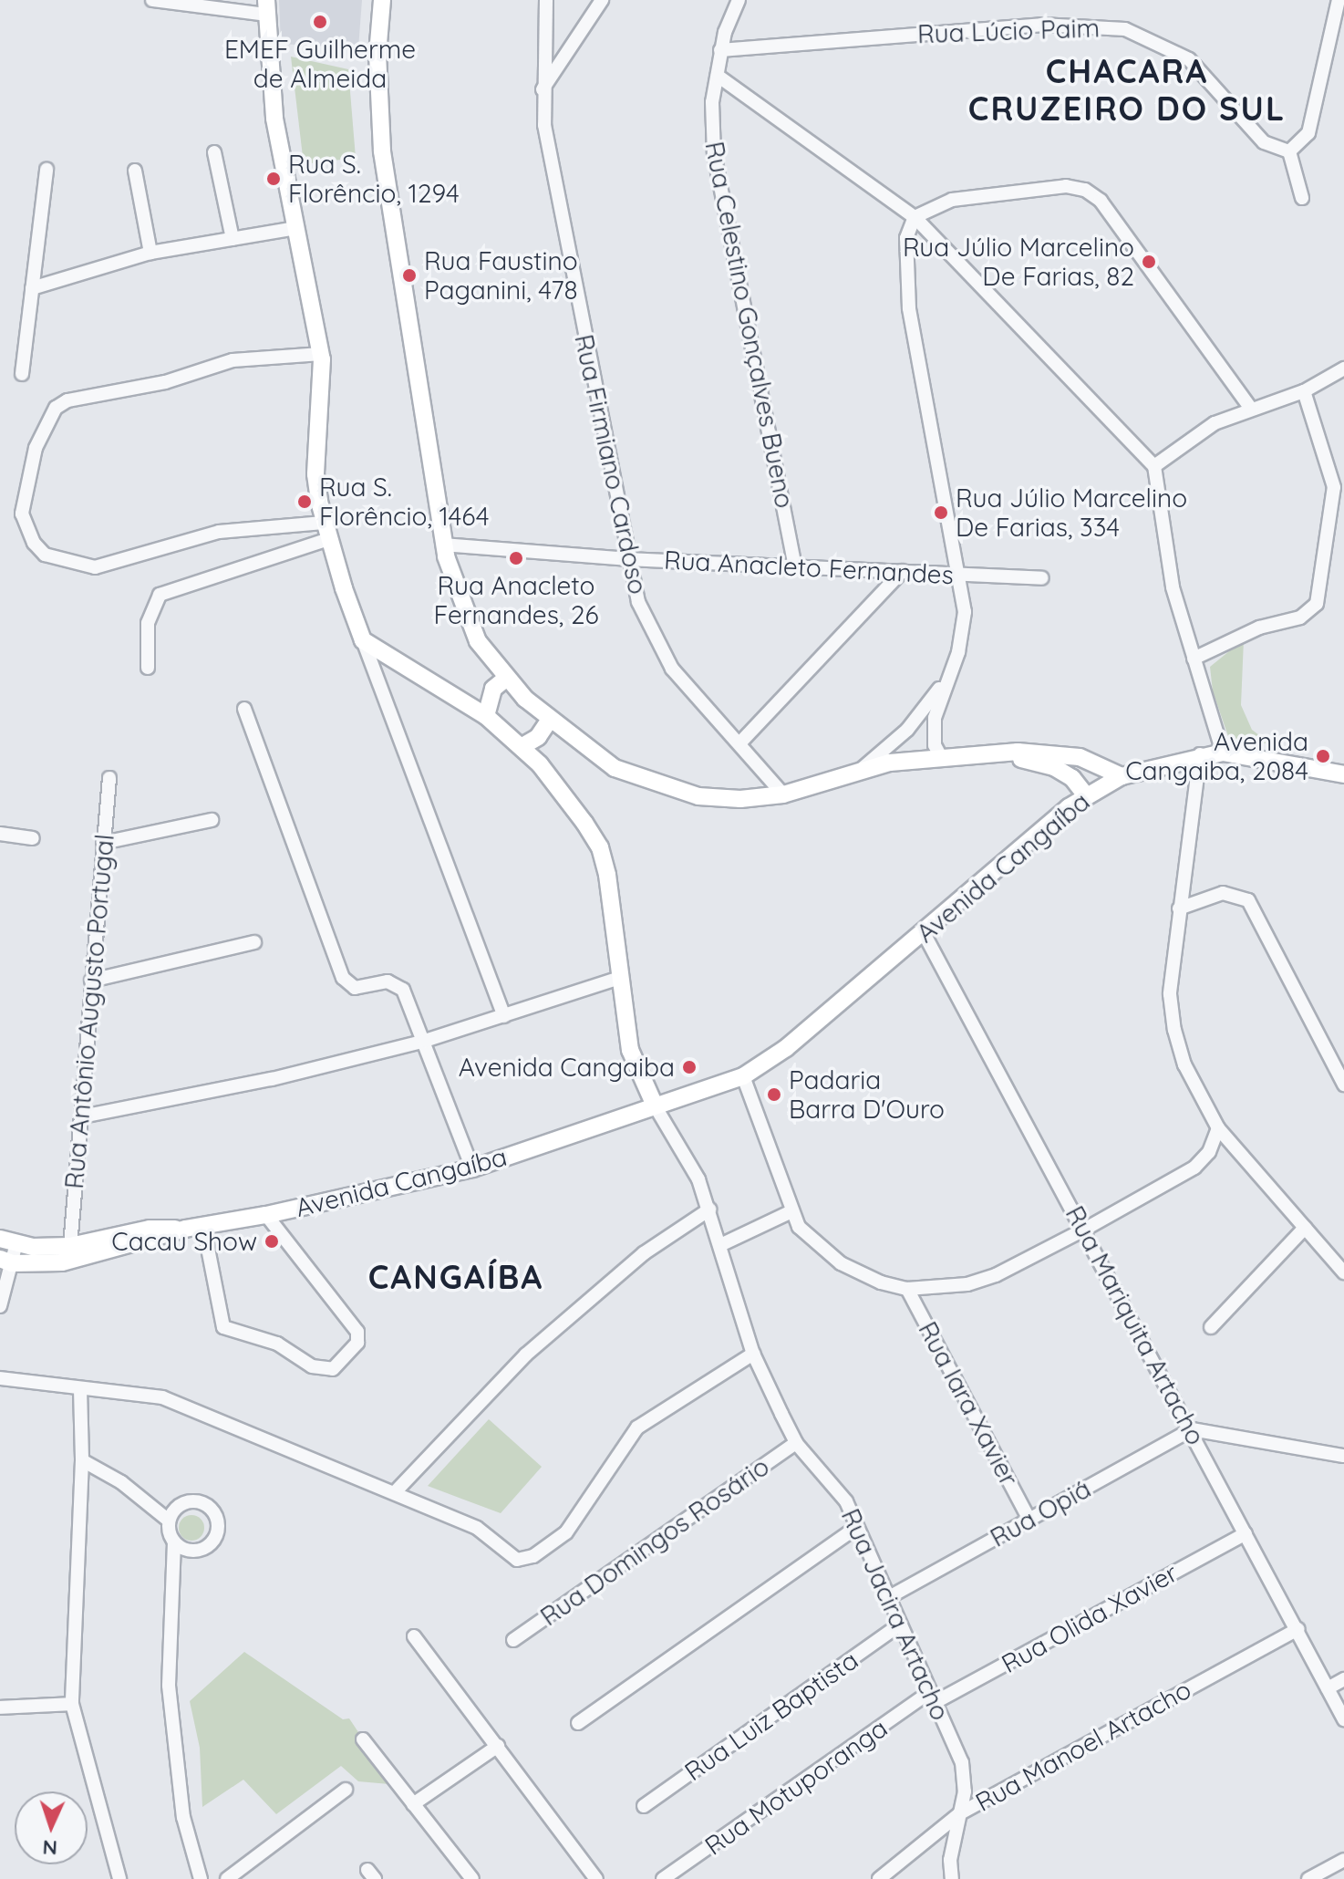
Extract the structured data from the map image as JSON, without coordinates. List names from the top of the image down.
{
  "streets": {
    "street": [
      "Rua Lúcio Paim",
      "Rua Celestino Gonçalves Bueno",
      "Rua Firmiano Cardoso",
      "Rua Anacleto Fernandes",
      "Avenida Cangaíba",
      "Rua Antônio Augusto Portugal",
      "Rua Mariquita Artacho",
      "Rua Iara Xavier",
      "Rua Opiá",
      "Rua Domingos Rosário",
      "Rua Jacira Artacho",
      "Rua Olida Xavier",
      "Rua Luiz Baptista",
      "Rua Manoel Artacho",
      "Rua Motuporanga"
    ]
  },
  "crossings": [
    ["Rua Lúcio Paim", "Rua Celestino Gonçalves Bueno"],
    ["Rua Celestino Gonçalves Bueno", "Rua Anacleto Fernandes"],
    ["Rua Firmiano Cardoso", "Rua Anacleto Fernandes"],
    ["Avenida Cangaíba", "Rua Antônio Augusto Portugal"],
    ["Avenida Cangaíba", "Rua Mariquita Artacho"],
    ["Avenida Cangaíba", "Rua Jacira Artacho"],
    ["Rua Mariquita Artacho", "Rua Opiá"],
    ["Rua Mariquita Artacho", "Rua Olida Xavier"],
    ["Rua Mariquita Artacho", "Rua Manoel Artacho"],
    ["Rua Iara Xavier", "Rua Opiá"],
    ["Rua Opiá", "Rua Jacira Artacho"],
    ["Rua Domingos Rosário", "Rua Jacira Artacho"],
    ["Rua Jacira Artacho", "Rua Olida Xavier"],
    ["Rua Jacira Artacho", "Rua Luiz Baptista"],
    ["Rua Jacira Artacho", "Rua Manoel Artacho"],
    ["Rua Jacira Artacho", "Rua Motuporanga"],
    ["Rua Olida Xavier", "Rua Motuporanga"]
  ],
  "districts": ["CHACARA CRUZEIRO DO SUL", "CANGAÍBA"],
  "places": [
    "EMEF Guilherme de Almeida",
    "Rua S. Florêncio, 1294",
    "Rua Júlio Marcelino De Farias, 82",
    "Rua Faustino Paganini, 478",
    "Rua S. Florêncio, 1464",
    "Rua Júlio Marcelino De Farias, 334",
    "Rua Anacleto Fernandes, 26",
    "Avenida Cangaiba, 2084",
    "Avenida Cangaiba",
    "Padaria Barra D'Ouro",
    "Cacau Show"
  ],
  "north": "bottom"
}
